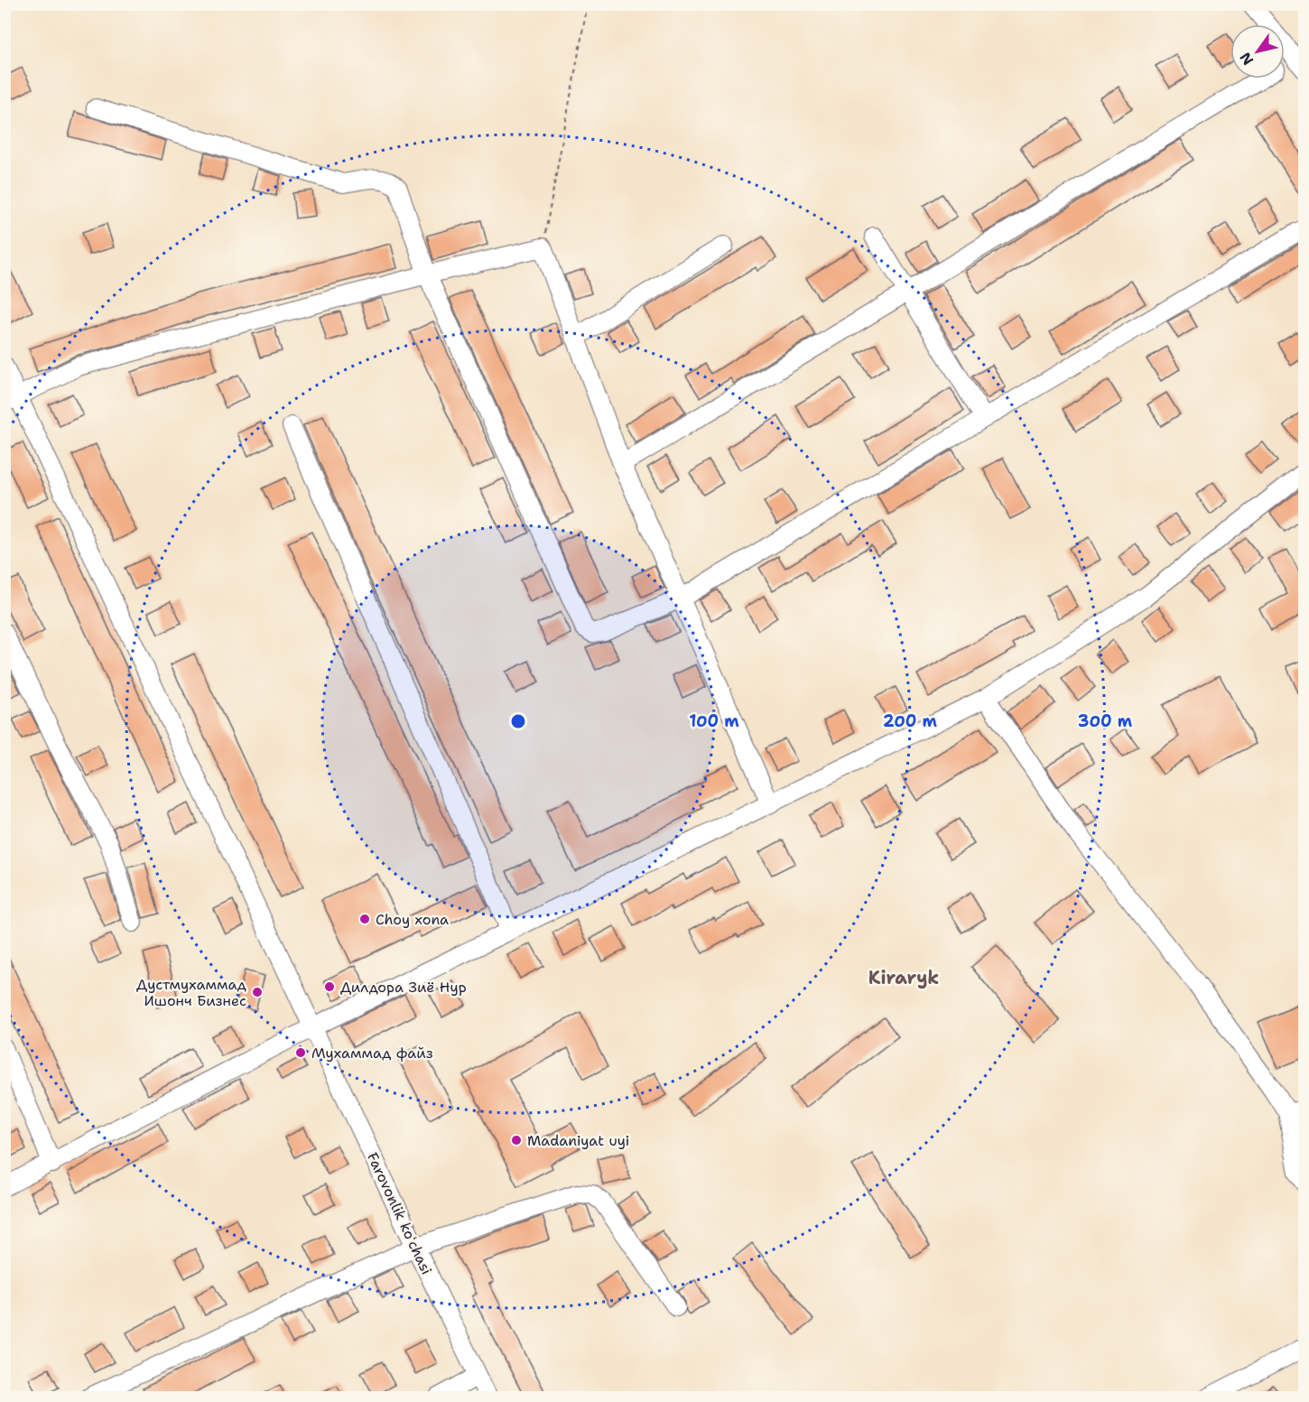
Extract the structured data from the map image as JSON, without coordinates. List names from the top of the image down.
{
  "streets": {
    "street": ["Farovonlik koʻchasi"]
  },
  "districts": ["Kiraryk"],
  "places": [
    "Choy xona",
    "Дилдора Зиё Нур",
    "Дустмухаммад Ишонч Бизнес",
    "Мухаммад файз",
    "Madaniyat uyi"
  ],
  "north": "bottom left",
  "rings": ["100 m", "200 m", "300 m"]
}
